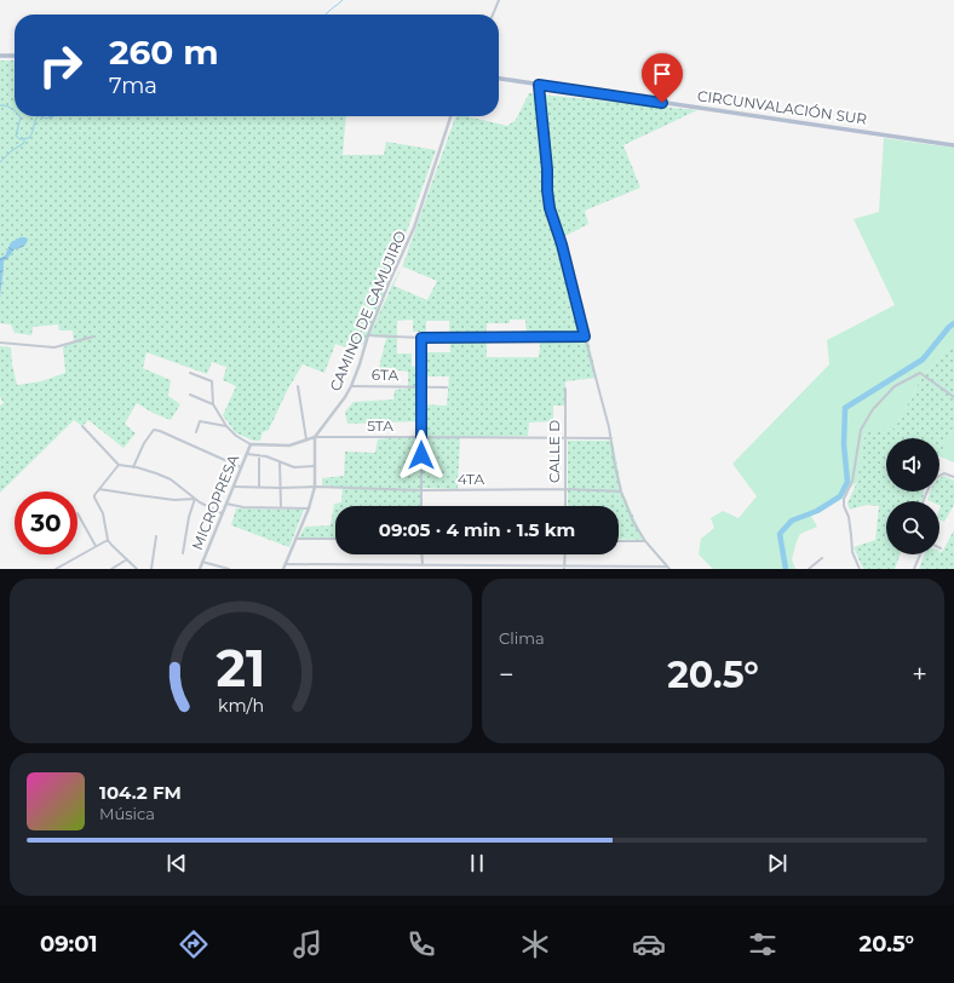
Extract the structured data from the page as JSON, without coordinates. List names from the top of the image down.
{
  "streets": {
    "main road": ["CIRCUNVALACIÓN SUR"],
    "street": [
      "CAMINO DE CAMUJIRO",
      "6TA",
      "5TA",
      "CALLE D",
      "4TA",
      "MICROPRESA"
    ]
  },
  "crossings": [
    ["CAMINO DE CAMUJIRO", "6TA"],
    ["CAMINO DE CAMUJIRO", "5TA"],
    ["5TA", "CALLE D"],
    ["5TA", "MICROPRESA"],
    ["CALLE D", "4TA"],
    ["4TA", "MICROPRESA"]
  ],
  "page": {
    "turn": ["260 m", "7ma"],
    "limit": "30",
    "trip": "09:05 · 4 min · 1.5 km",
    "tile": "Clima",
    "heat": ["−", "20.5°", "+"],
    "song": ["104.2 FM", "Música"],
    "tabs": ["09:01", "20.5°"],
    "gauge": ["21", "km/h"]
  }
}
